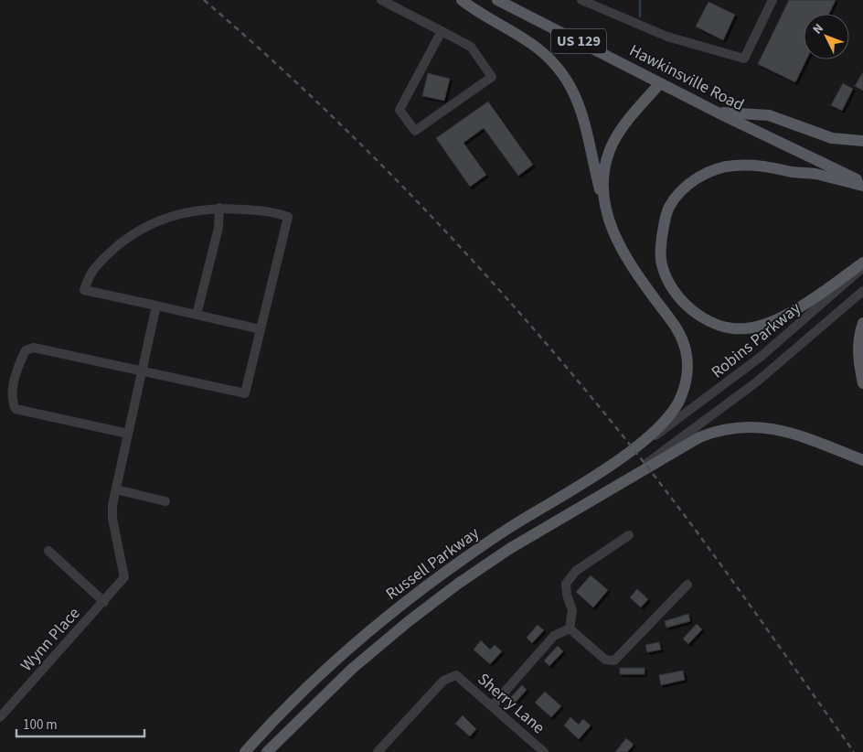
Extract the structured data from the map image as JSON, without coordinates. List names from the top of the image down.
{
  "streets": {
    "main road": ["US 129", "Hawkinsville Road", "Russell Parkway"],
    "street": ["Robins Parkway", "Wynn Place", "Sherry Lane"]
  },
  "crossings": [
    ["Robins Parkway", "Russell Parkway"]
  ],
  "scale_bar": "100 m",
  "north": "top left"
}
